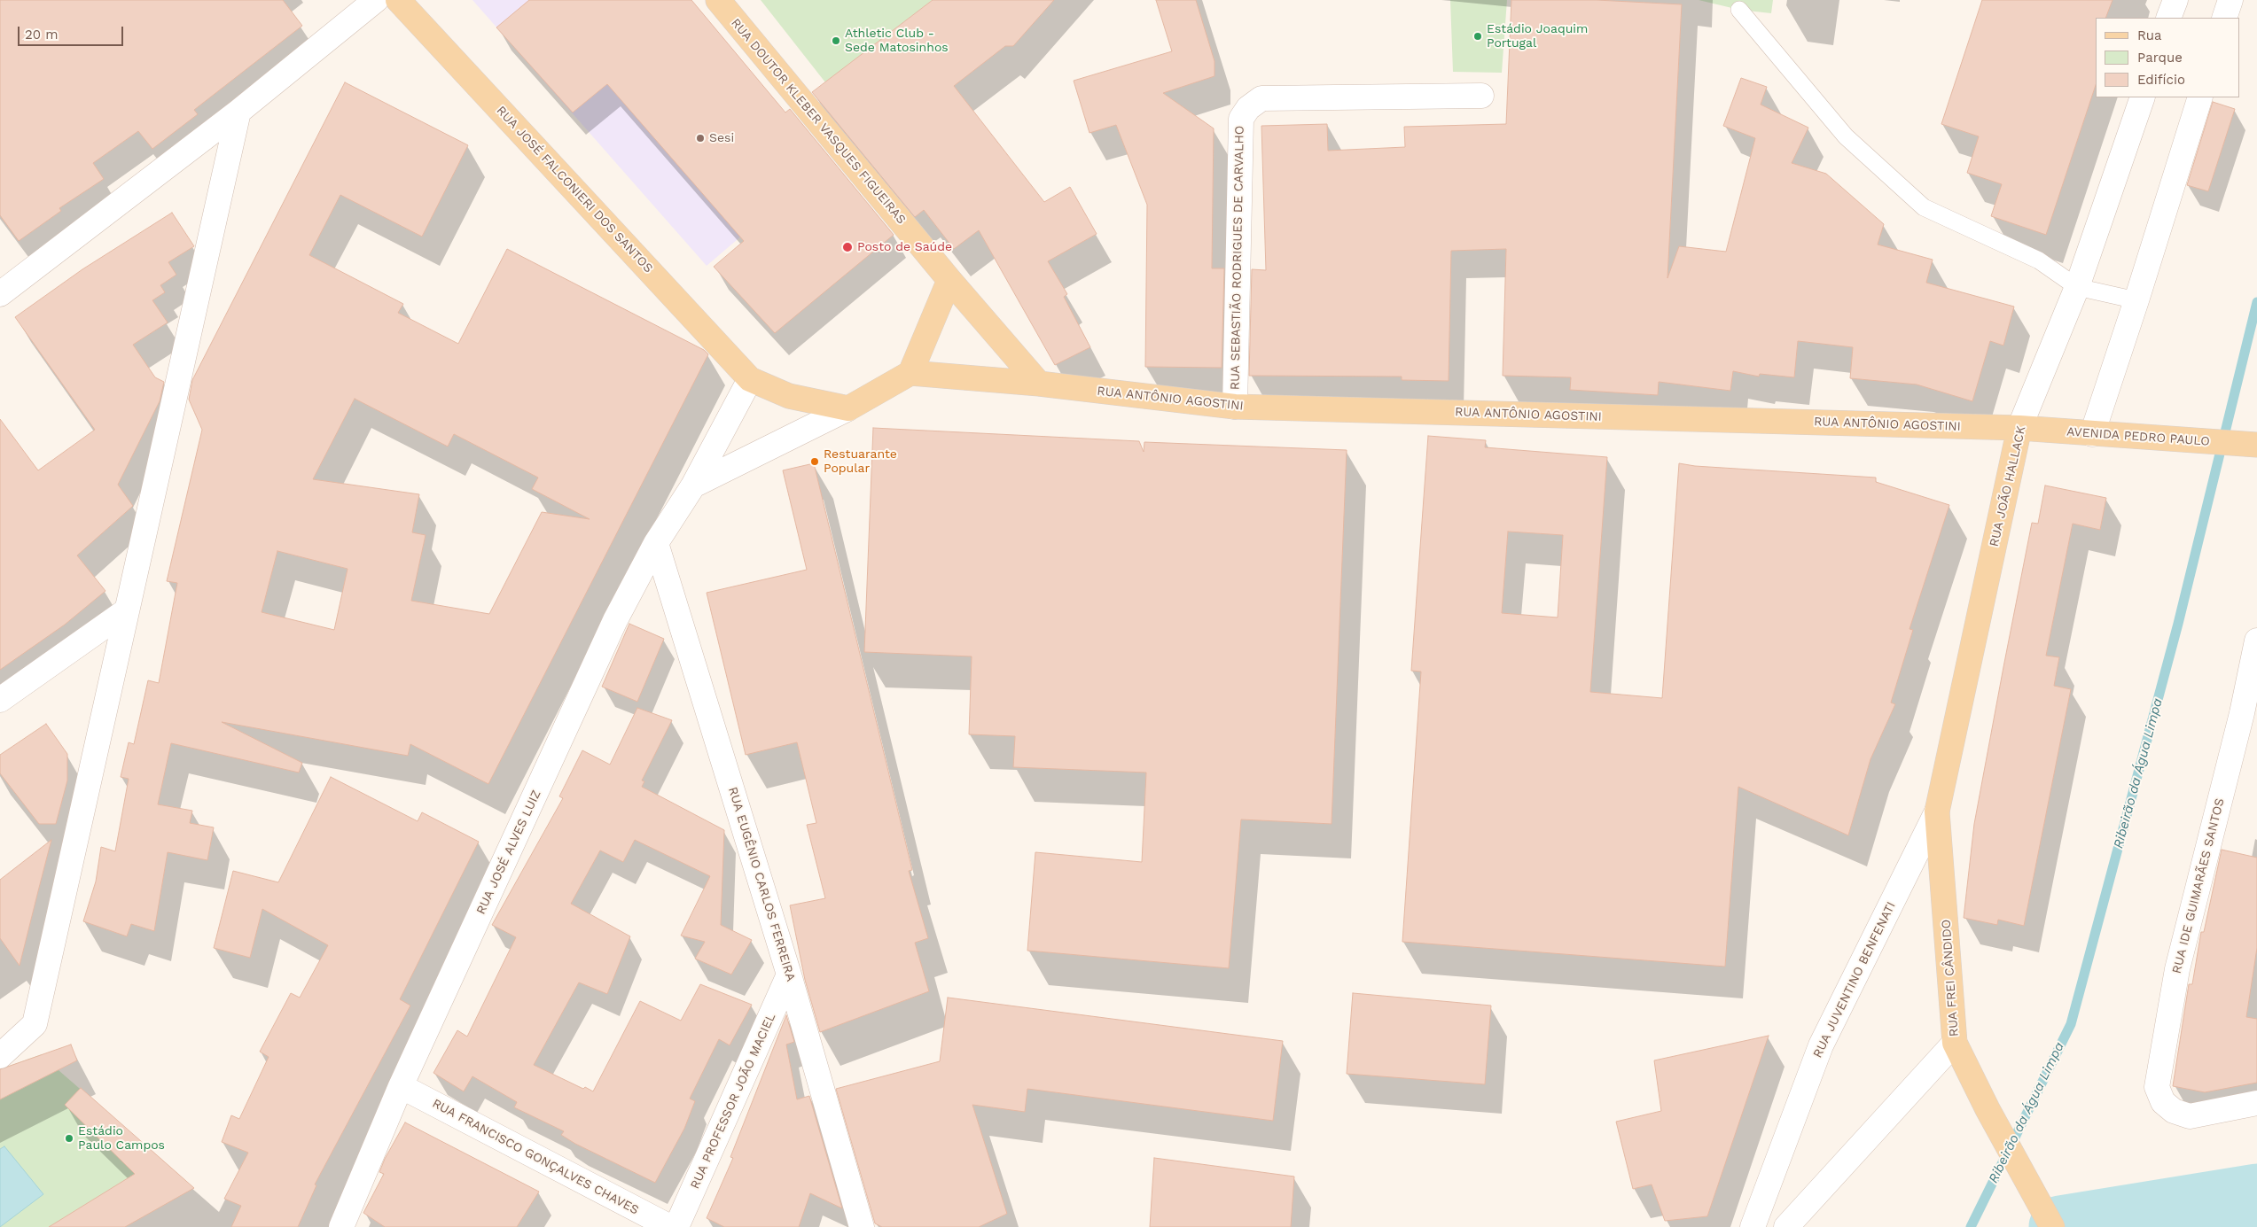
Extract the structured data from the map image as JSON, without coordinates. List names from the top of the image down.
{
  "streets": {
    "main road": [
      "RUA DOUTOR KLEBER VASQUES FIGUEIRAS",
      "RUA JOSÉ FALCONIERI DOS SANTOS",
      "RUA ANTÔNIO AGOSTINI",
      "AVENIDA PEDRO PAULO",
      "RUA JOÃO HALLACK",
      "RUA FREI CÂNDIDO"
    ],
    "street": [
      "RUA SEBASTIÃO RODRIGUES DE CARVALHO",
      "RUA JOSÉ ALVES LUIZ",
      "RUA EUGÊNIO CARLOS FERREIRA",
      "RUA IDE GUIMARÃES SANTOS",
      "RUA JUVENTINO BENFENATI",
      "RUA PROFESSOR JOÃO MACIEL",
      "RUA FRANCISCO GONÇALVES CHAVES"
    ]
  },
  "crossings": [
    ["RUA DOUTOR KLEBER VASQUES FIGUEIRAS", "RUA ANTÔNIO AGOSTINI"],
    ["RUA JOSÉ FALCONIERI DOS SANTOS", "RUA JOSÉ ALVES LUIZ"],
    ["RUA SEBASTIÃO RODRIGUES DE CARVALHO", "RUA ANTÔNIO AGOSTINI"],
    ["RUA ANTÔNIO AGOSTINI", "AVENIDA PEDRO PAULO"],
    ["RUA ANTÔNIO AGOSTINI", "RUA JOÃO HALLACK"],
    ["AVENIDA PEDRO PAULO", "RUA JOÃO HALLACK"],
    ["RUA JOÃO HALLACK", "RUA FREI CÂNDIDO"],
    ["RUA JOÃO HALLACK", "RUA JUVENTINO BENFENATI"],
    ["RUA JOSÉ ALVES LUIZ", "RUA EUGÊNIO CARLOS FERREIRA"],
    ["RUA JOSÉ ALVES LUIZ", "RUA FRANCISCO GONÇALVES CHAVES"],
    ["RUA EUGÊNIO CARLOS FERREIRA", "RUA PROFESSOR JOÃO MACIEL"],
    ["RUA FREI CÂNDIDO", "RUA JUVENTINO BENFENATI"]
  ],
  "water": ["Ribeirão da Água Limpa"],
  "places": [
    "Estádio Joaquim Portugal",
    "Athletic Club - Sede Matosinhos",
    "Sesi",
    "Posto de Saúde",
    "Restuarante Popular",
    "Estádio Paulo Campos"
  ],
  "legend": ["Rua", "Parque", "Edifício"],
  "scale_bar": "20 m"
}
